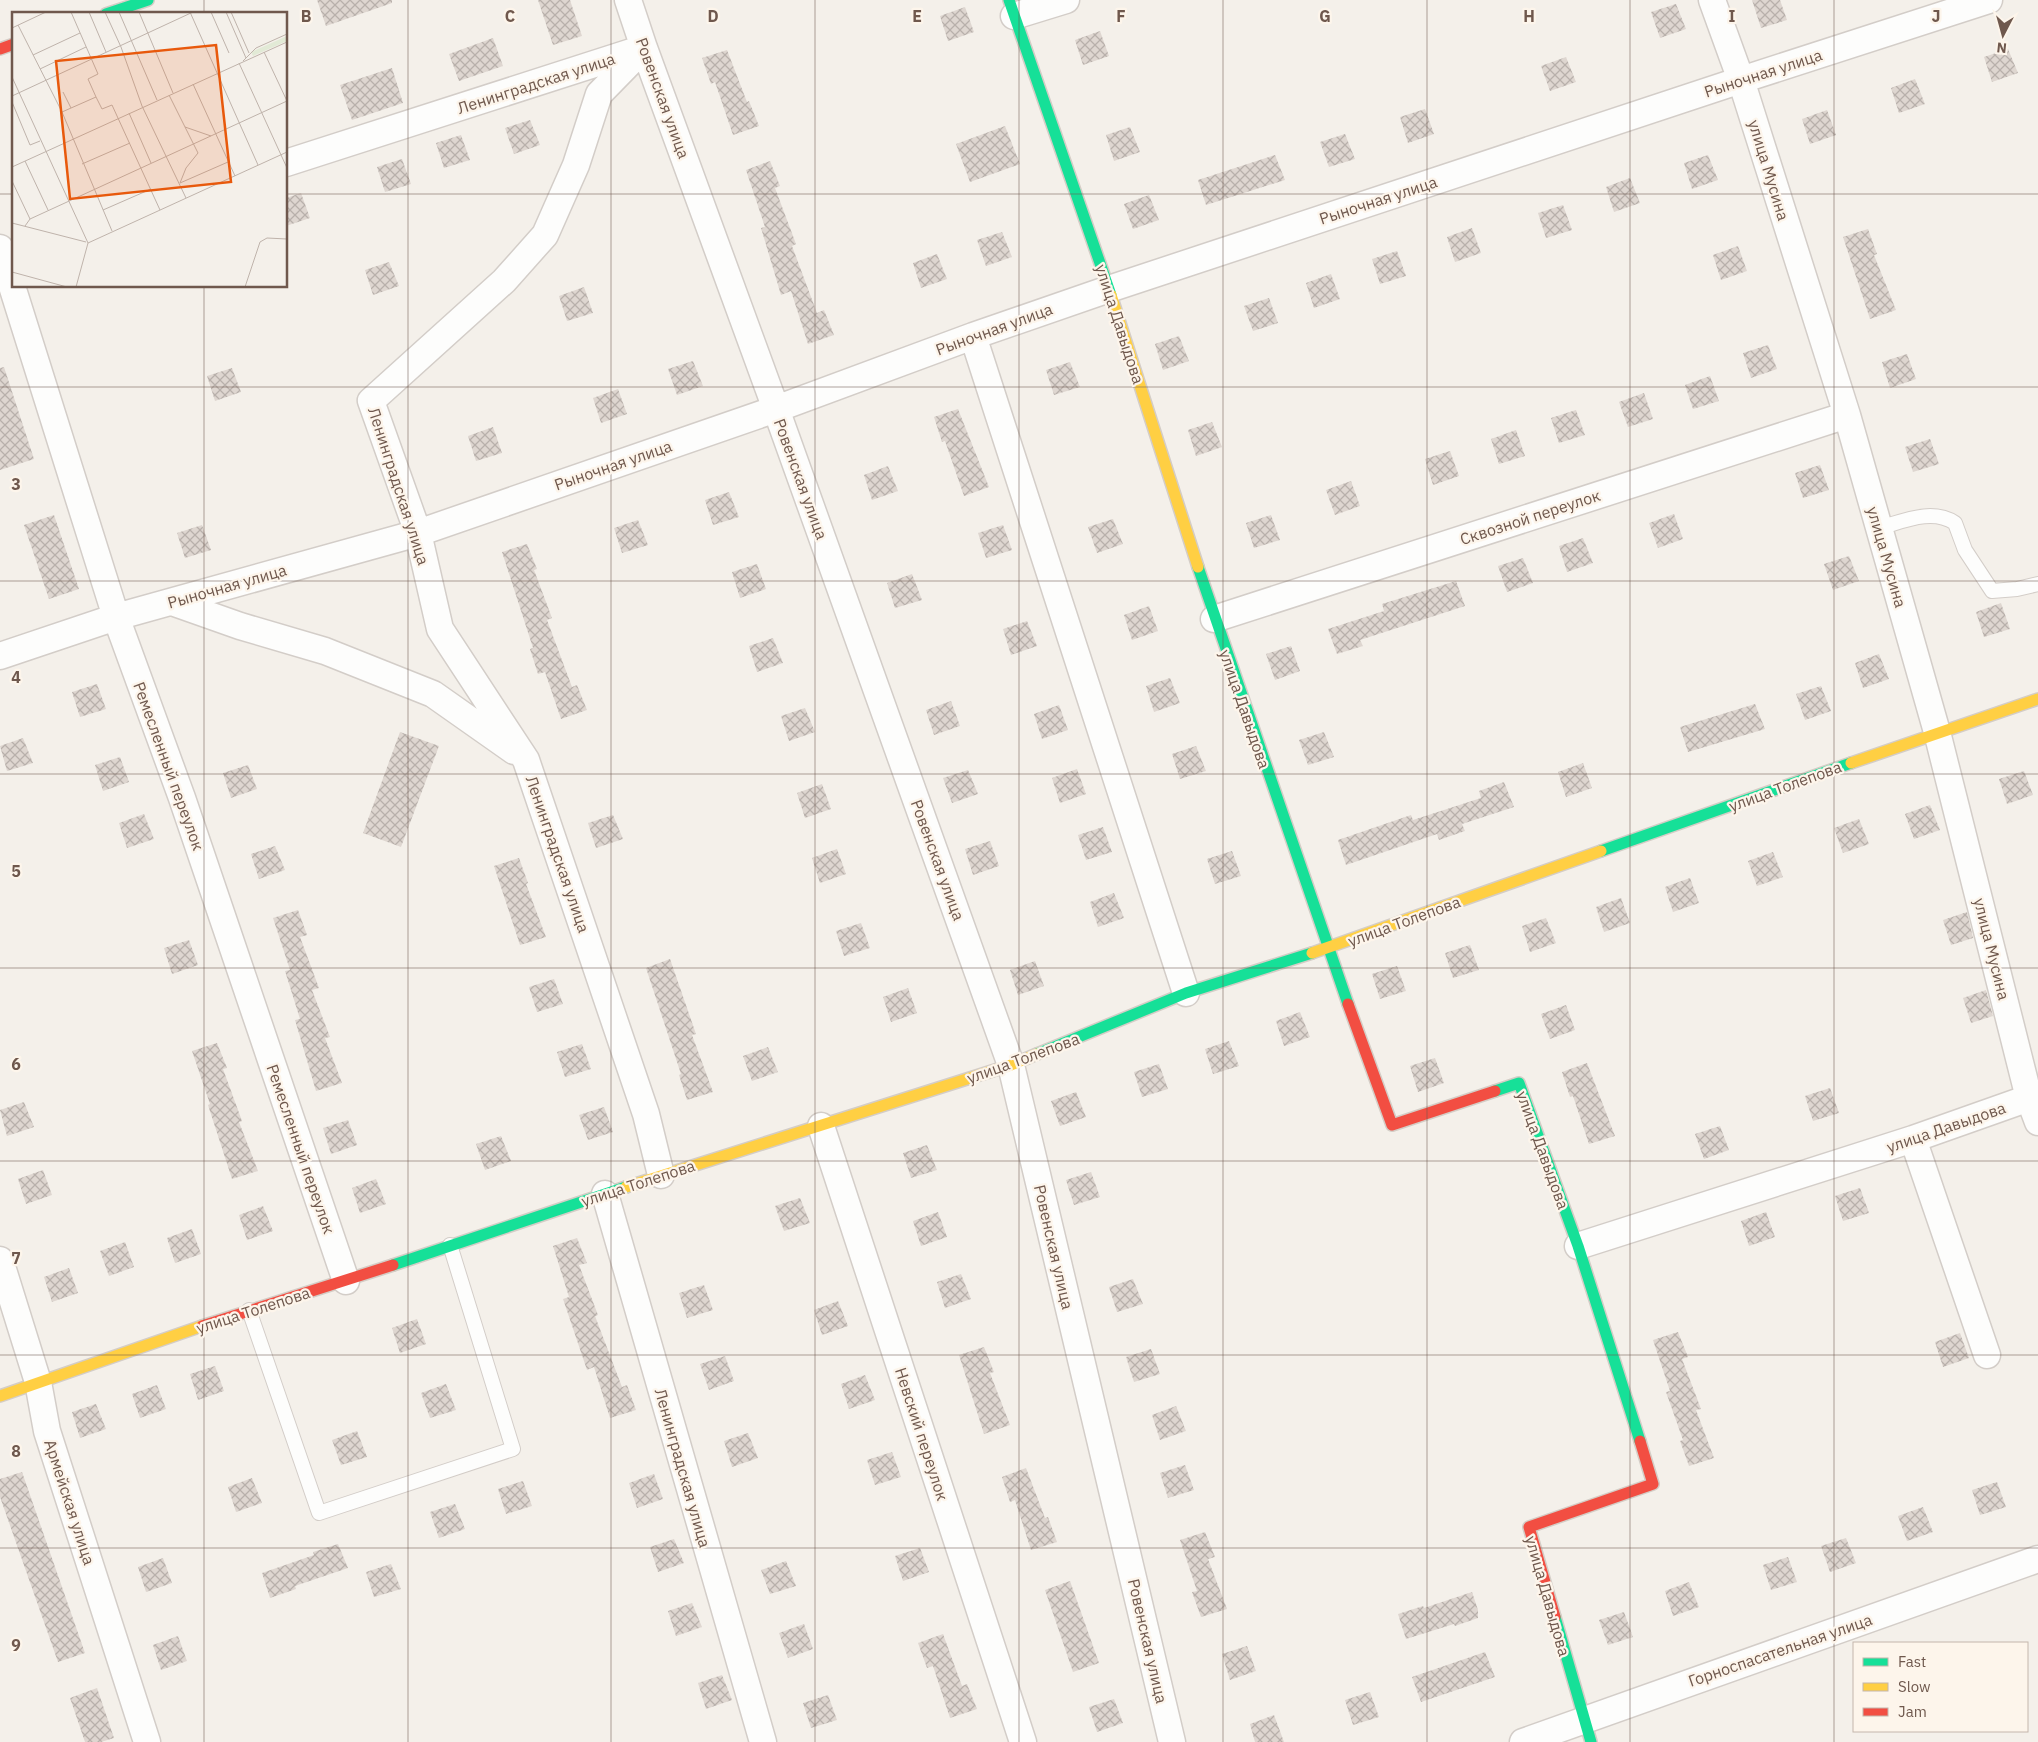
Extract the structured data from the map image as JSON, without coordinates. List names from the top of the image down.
{
  "streets": {
    "street": [
      "Рыночная улица",
      "Ленинградская улица",
      "Ровенская улица",
      "улица Мусина",
      "улица Давыдова",
      "Сквозной переулок",
      "Ремесленный переулок",
      "улица Толепова",
      "Невский переулок",
      "Армейская улица",
      "Горноспасательная улица"
    ]
  },
  "crossings": [
    ["Рыночная улица", "Ленинградская улица"],
    ["Рыночная улица", "Ровенская улица"],
    ["Рыночная улица", "улица Мусина"],
    ["Рыночная улица", "улица Давыдова"],
    ["Рыночная улица", "Ремесленный переулок"],
    ["Ленинградская улица", "Ровенская улица"],
    ["Ленинградская улица", "улица Толепова"],
    ["Ровенская улица", "улица Толепова"],
    ["улица Мусина", "улица Давыдова"],
    ["улица Мусина", "Сквозной переулок"],
    ["улица Мусина", "улица Толепова"],
    ["улица Давыдова", "Сквозной переулок"],
    ["улица Давыдова", "улица Толепова"],
    ["улица Давыдова", "Горноспасательная улица"],
    ["Ремесленный переулок", "улица Толепова"],
    ["улица Толепова", "Невский переулок"],
    ["улица Толепова", "Армейская улица"]
  ],
  "legend": ["Fast", "Slow", "Jam"],
  "north": "bottom",
  "grid": {
    "columns": [
      "B",
      "C",
      "D",
      "E",
      "F",
      "G",
      "H",
      "I",
      "J"
    ],
    "rows": [
      "3",
      "4",
      "5",
      "6",
      "7",
      "8",
      "9"
    ]
  }
}
